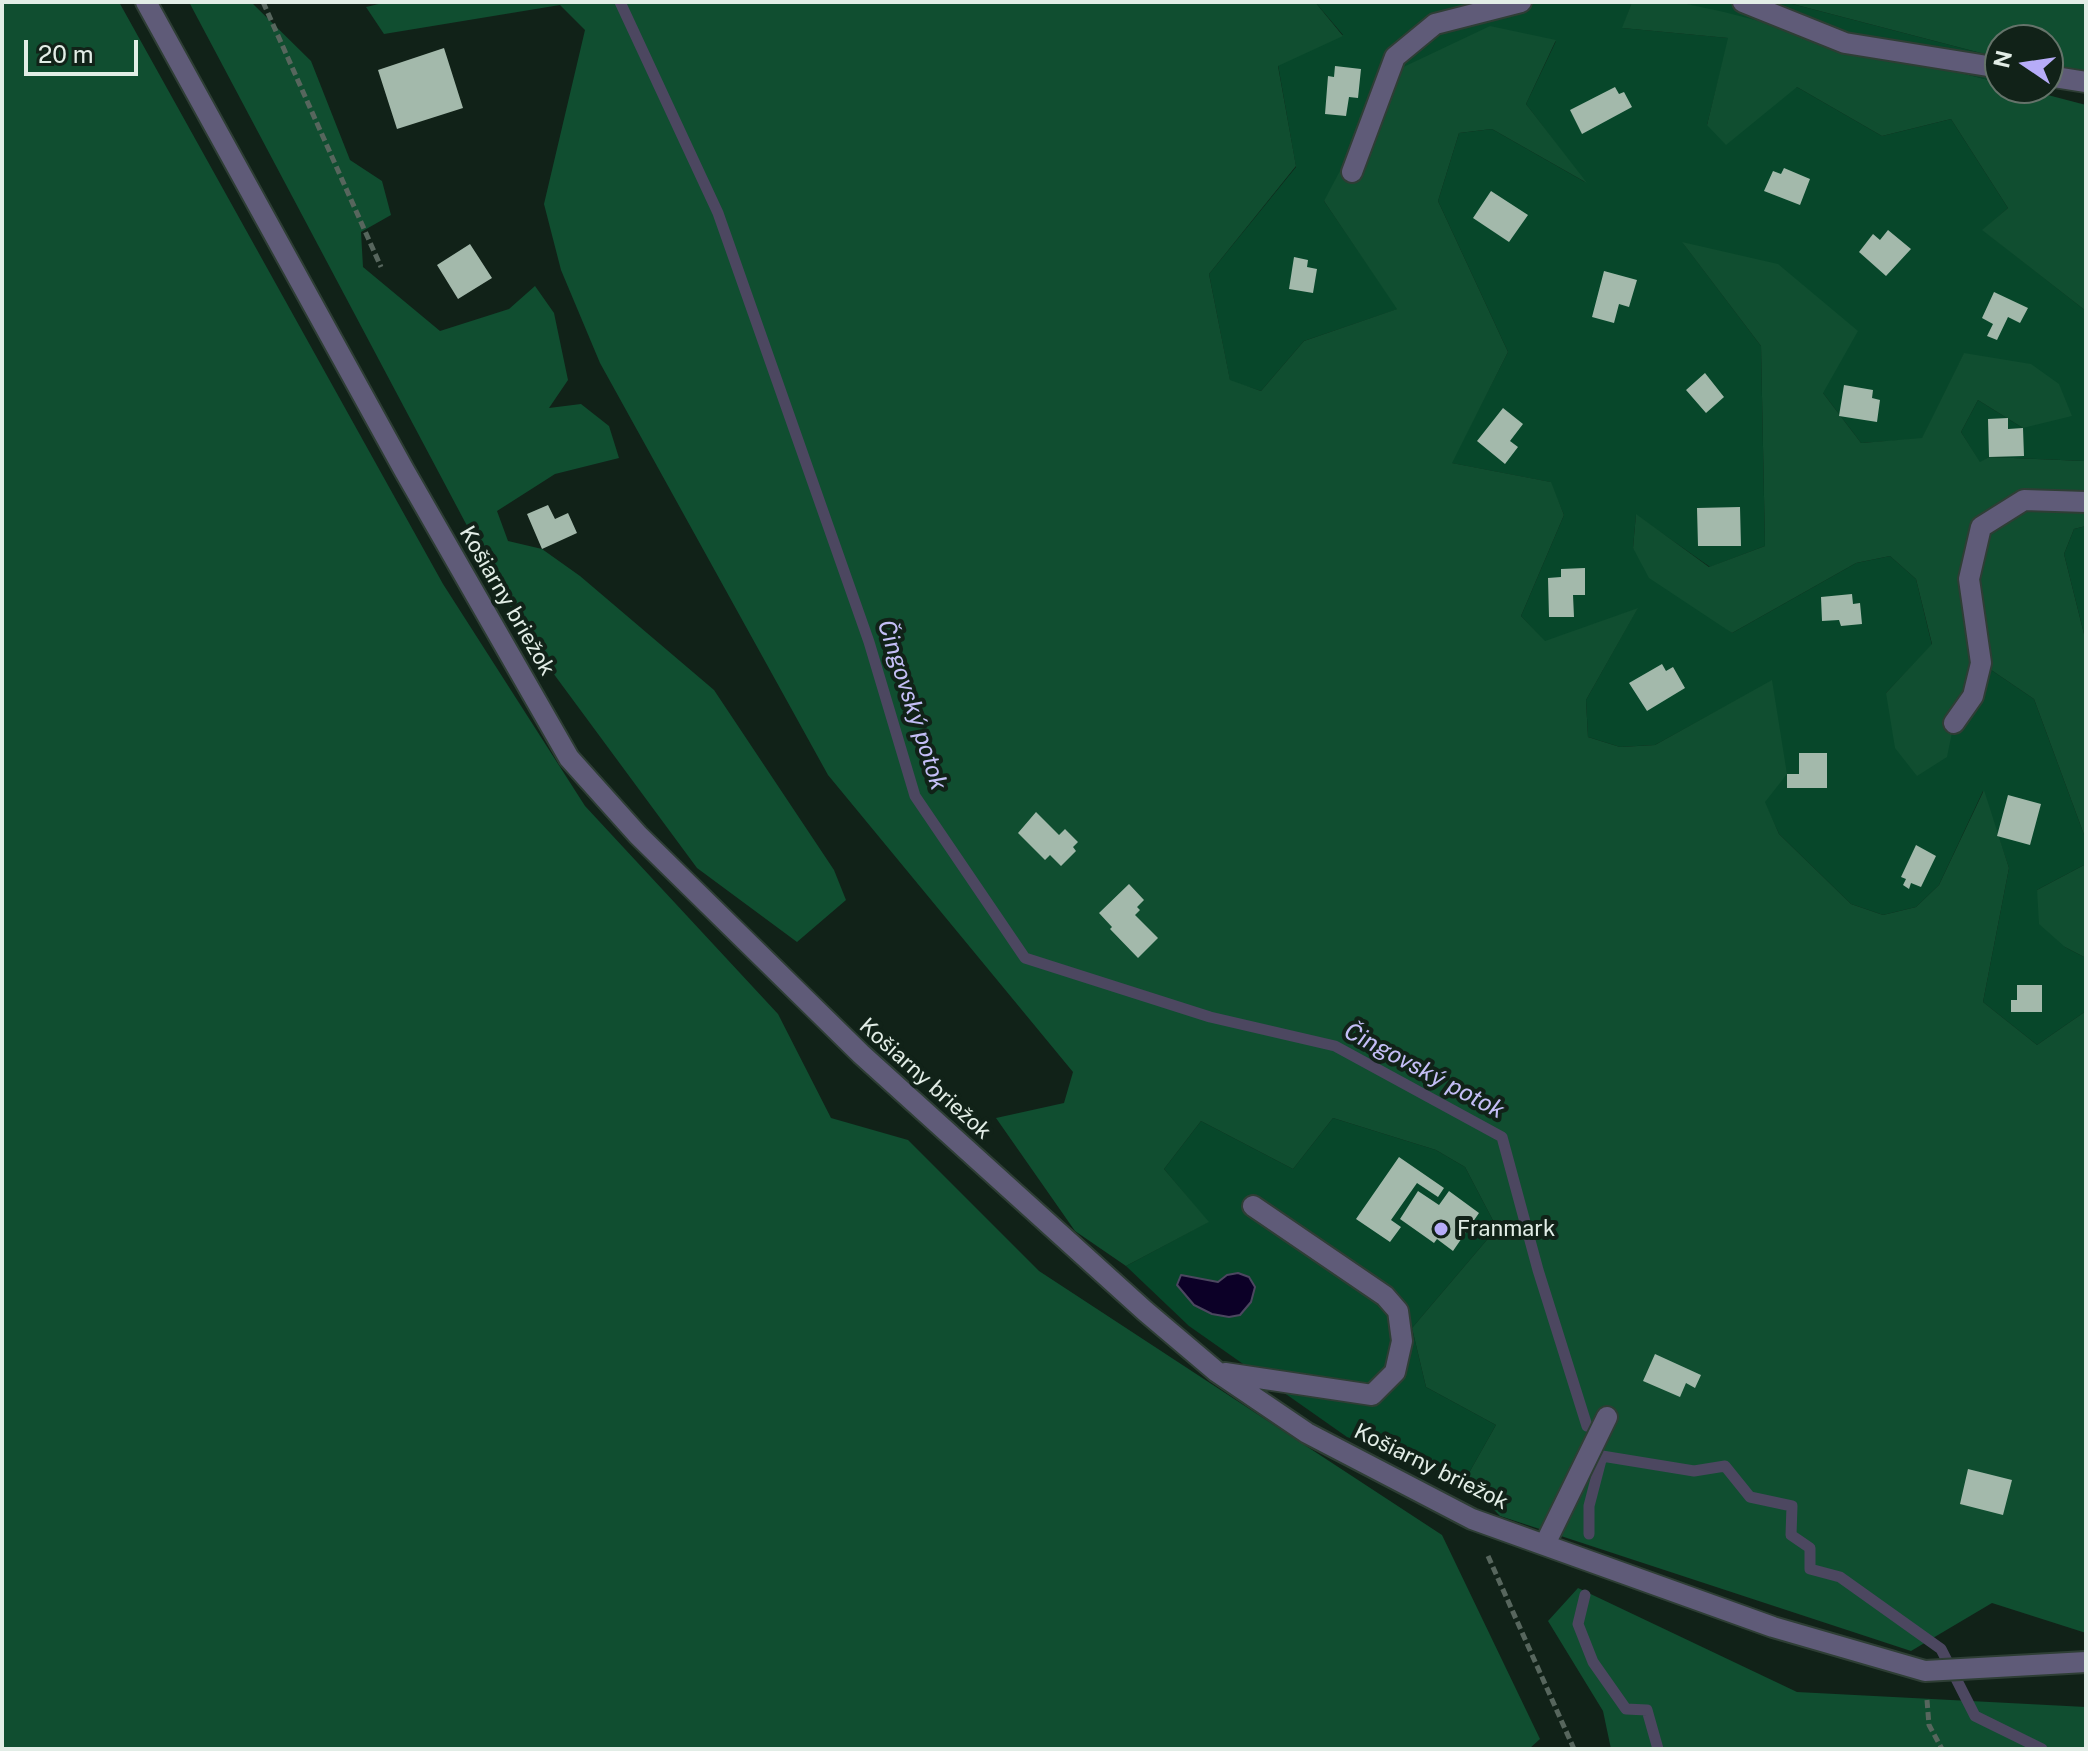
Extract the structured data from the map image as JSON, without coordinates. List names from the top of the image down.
{
  "streets": {
    "street": ["Košiarny briežok"]
  },
  "water": ["Čingovský potok"],
  "places": ["Franmark"],
  "scale_bar": "20 m",
  "north": "left"
}
